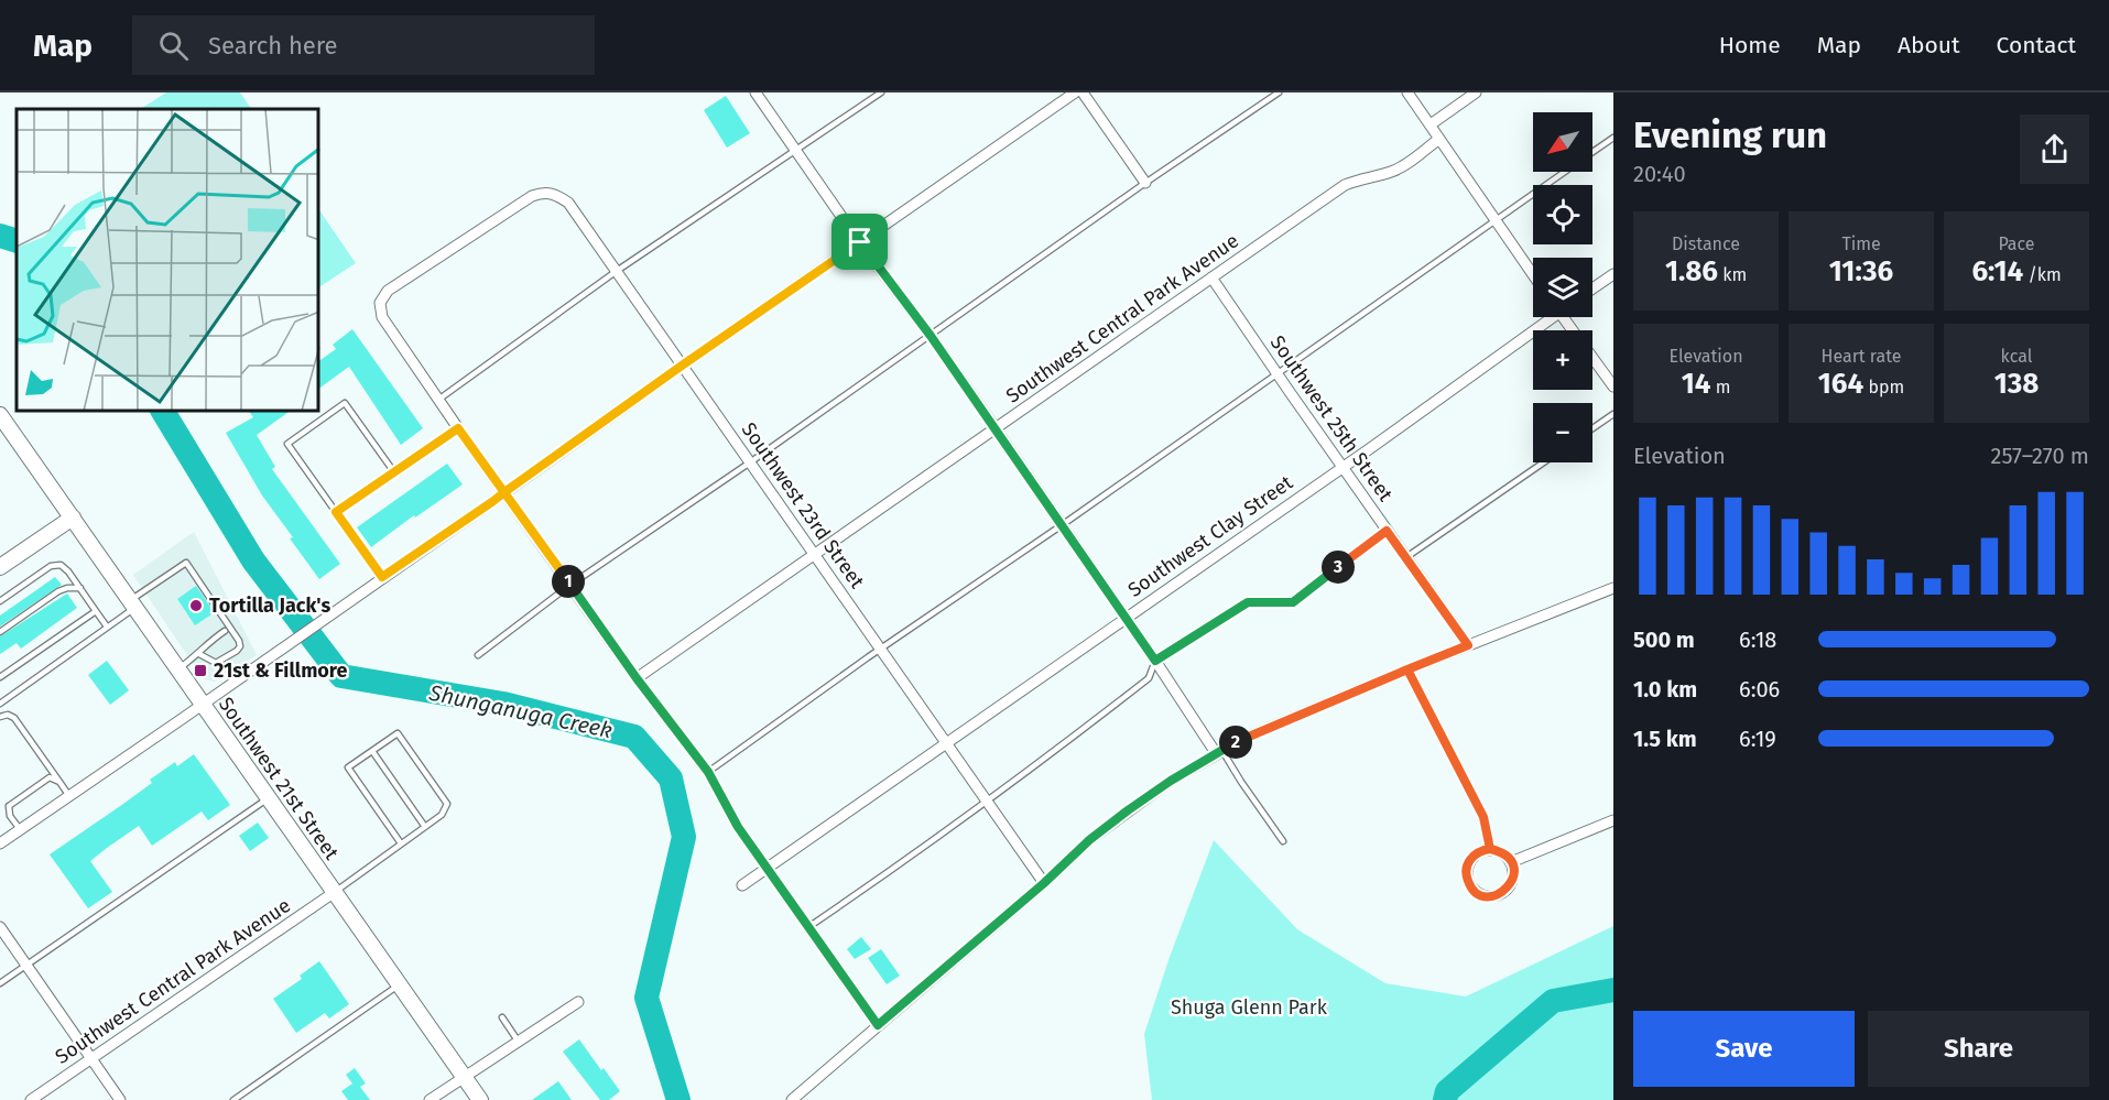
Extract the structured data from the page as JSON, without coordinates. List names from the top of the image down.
{
  "streets": {
    "main road": ["Southwest 21st Street"],
    "street": [
      "Southwest Central Park Avenue",
      "Southwest 25th Street",
      "Southwest 23rd Street",
      "Southwest Clay Street"
    ]
  },
  "crossings": [
    ["Southwest Central Park Avenue", "Southwest 25th Street"],
    ["Southwest Central Park Avenue", "Southwest 23rd Street"],
    ["Southwest Central Park Avenue", "Southwest 21st Street"],
    ["Southwest 25th Street", "Southwest Clay Street"],
    ["Southwest 23rd Street", "Southwest Clay Street"]
  ],
  "water": ["Shunganuga Creek"],
  "parks": ["Shuga Glenn Park"],
  "places": {
    "other": ["Tortilla Jack's"],
    "transit": ["21st & Fillmore"]
  },
  "north": "bottom left",
  "page": {
    "header": "Map",
    "search": "Search here",
    "nav": [
      "Home",
      "Map",
      "About",
      "Contact"
    ],
    "heading": ["Evening run", "20:40"],
    "map_buttons": ["+", "−"],
    "stats": [
      ["Distance", "1.86 km"],
      ["Time", "11:36"],
      ["Pace", "6:14 /km"],
      ["Elevation", "14 m"],
      ["Heart rate", "164 bpm"],
      ["kcal", "138"]
    ],
    "chart": ["Elevation", "257–270 m"],
    "pins": ["3", "1", "2"],
    "list": [
      {
        "name": "500 m",
        "note": "6:18"
      },
      {
        "name": "1.0 km",
        "note": "6:06"
      },
      {
        "name": "1.5 km",
        "note": "6:19"
      }
    ],
    "buttons": ["Save", "Share"]
  }
}
